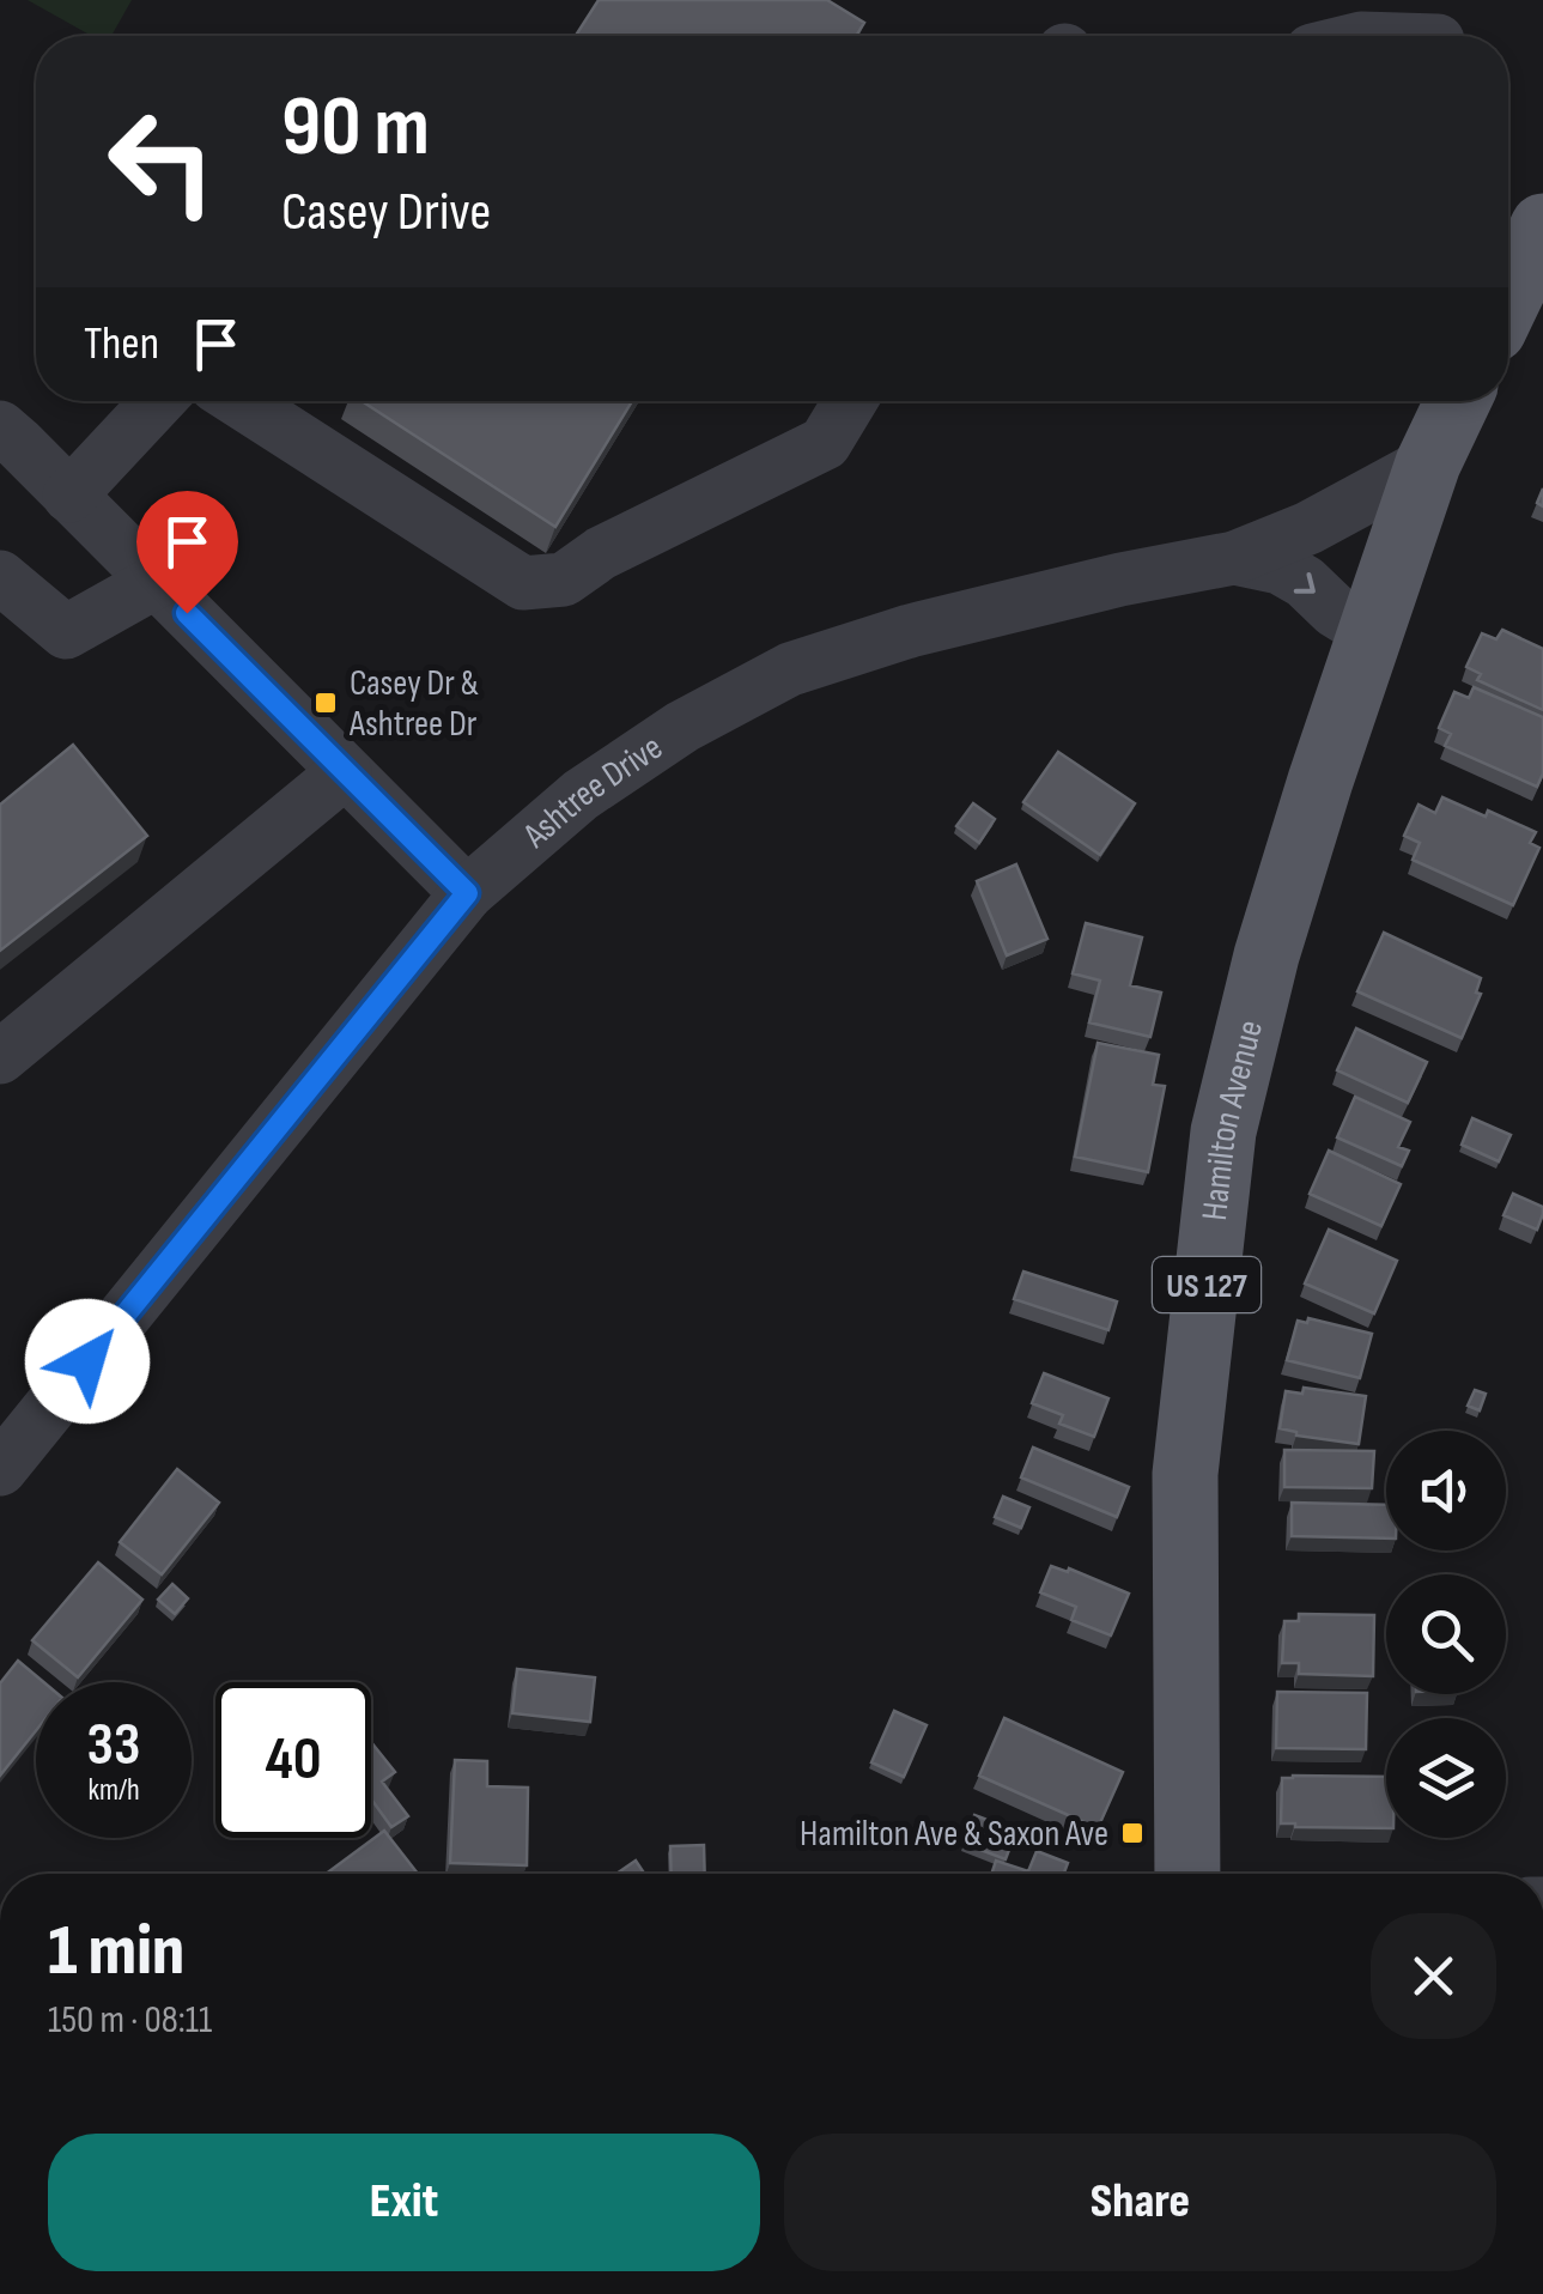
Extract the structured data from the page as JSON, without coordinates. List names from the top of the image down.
{
  "streets": {
    "main road": ["Hamilton Avenue", "US 127"],
    "street": ["Ashtree Drive"]
  },
  "crossings": [
    ["Ashtree Drive", "Hamilton Avenue"]
  ],
  "places": {
    "transit": ["Casey Dr & Ashtree Dr", "Hamilton Ave & Saxon Ave"]
  },
  "page": {
    "turn": ["90 m", "Casey Drive"],
    "then": "Then",
    "speed": "33 km/h",
    "limit": "40",
    "heading": ["1 min", "150 m · 08:11"],
    "buttons": ["Exit", "Share"]
  }
}
